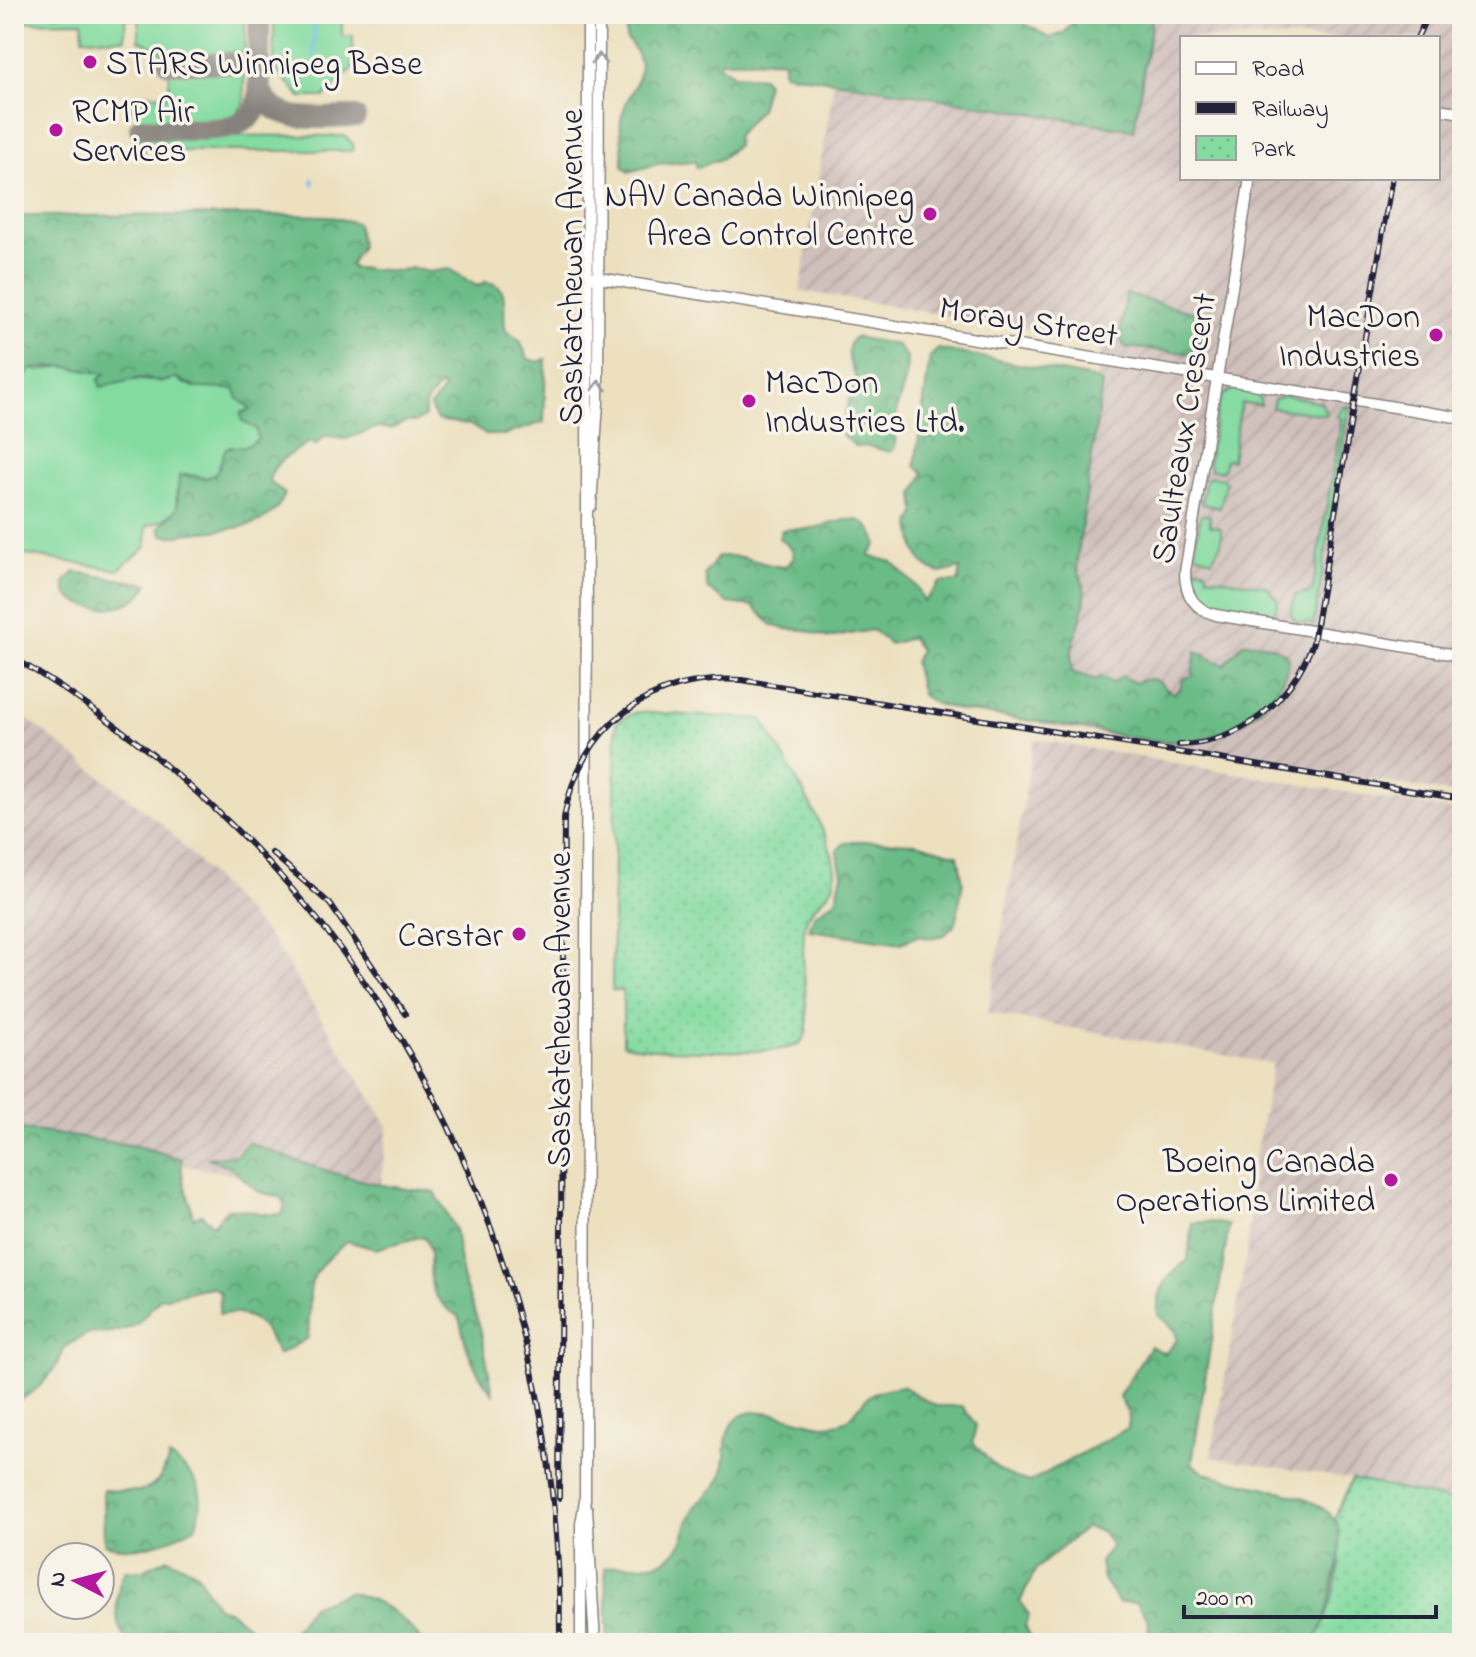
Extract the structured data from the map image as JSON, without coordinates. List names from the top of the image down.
{
  "streets": {
    "street": ["Saskatchewan Avenue", "Moray Street", "Saulteaux Crescent"]
  },
  "crossings": [
    ["Saskatchewan Avenue", "Moray Street"],
    ["Moray Street", "Saulteaux Crescent"]
  ],
  "places": [
    "STARS Winnipeg Base",
    "RCMP Air Services",
    "NAV Canada Winnipeg Area Control Centre",
    "MacDon Industries",
    "MacDon Industries Ltd.",
    "Carstar",
    "Boeing Canada Operations Limited"
  ],
  "legend": ["Road", "Railway", "Park"],
  "scale_bar": "200 m",
  "north": "left"
}
